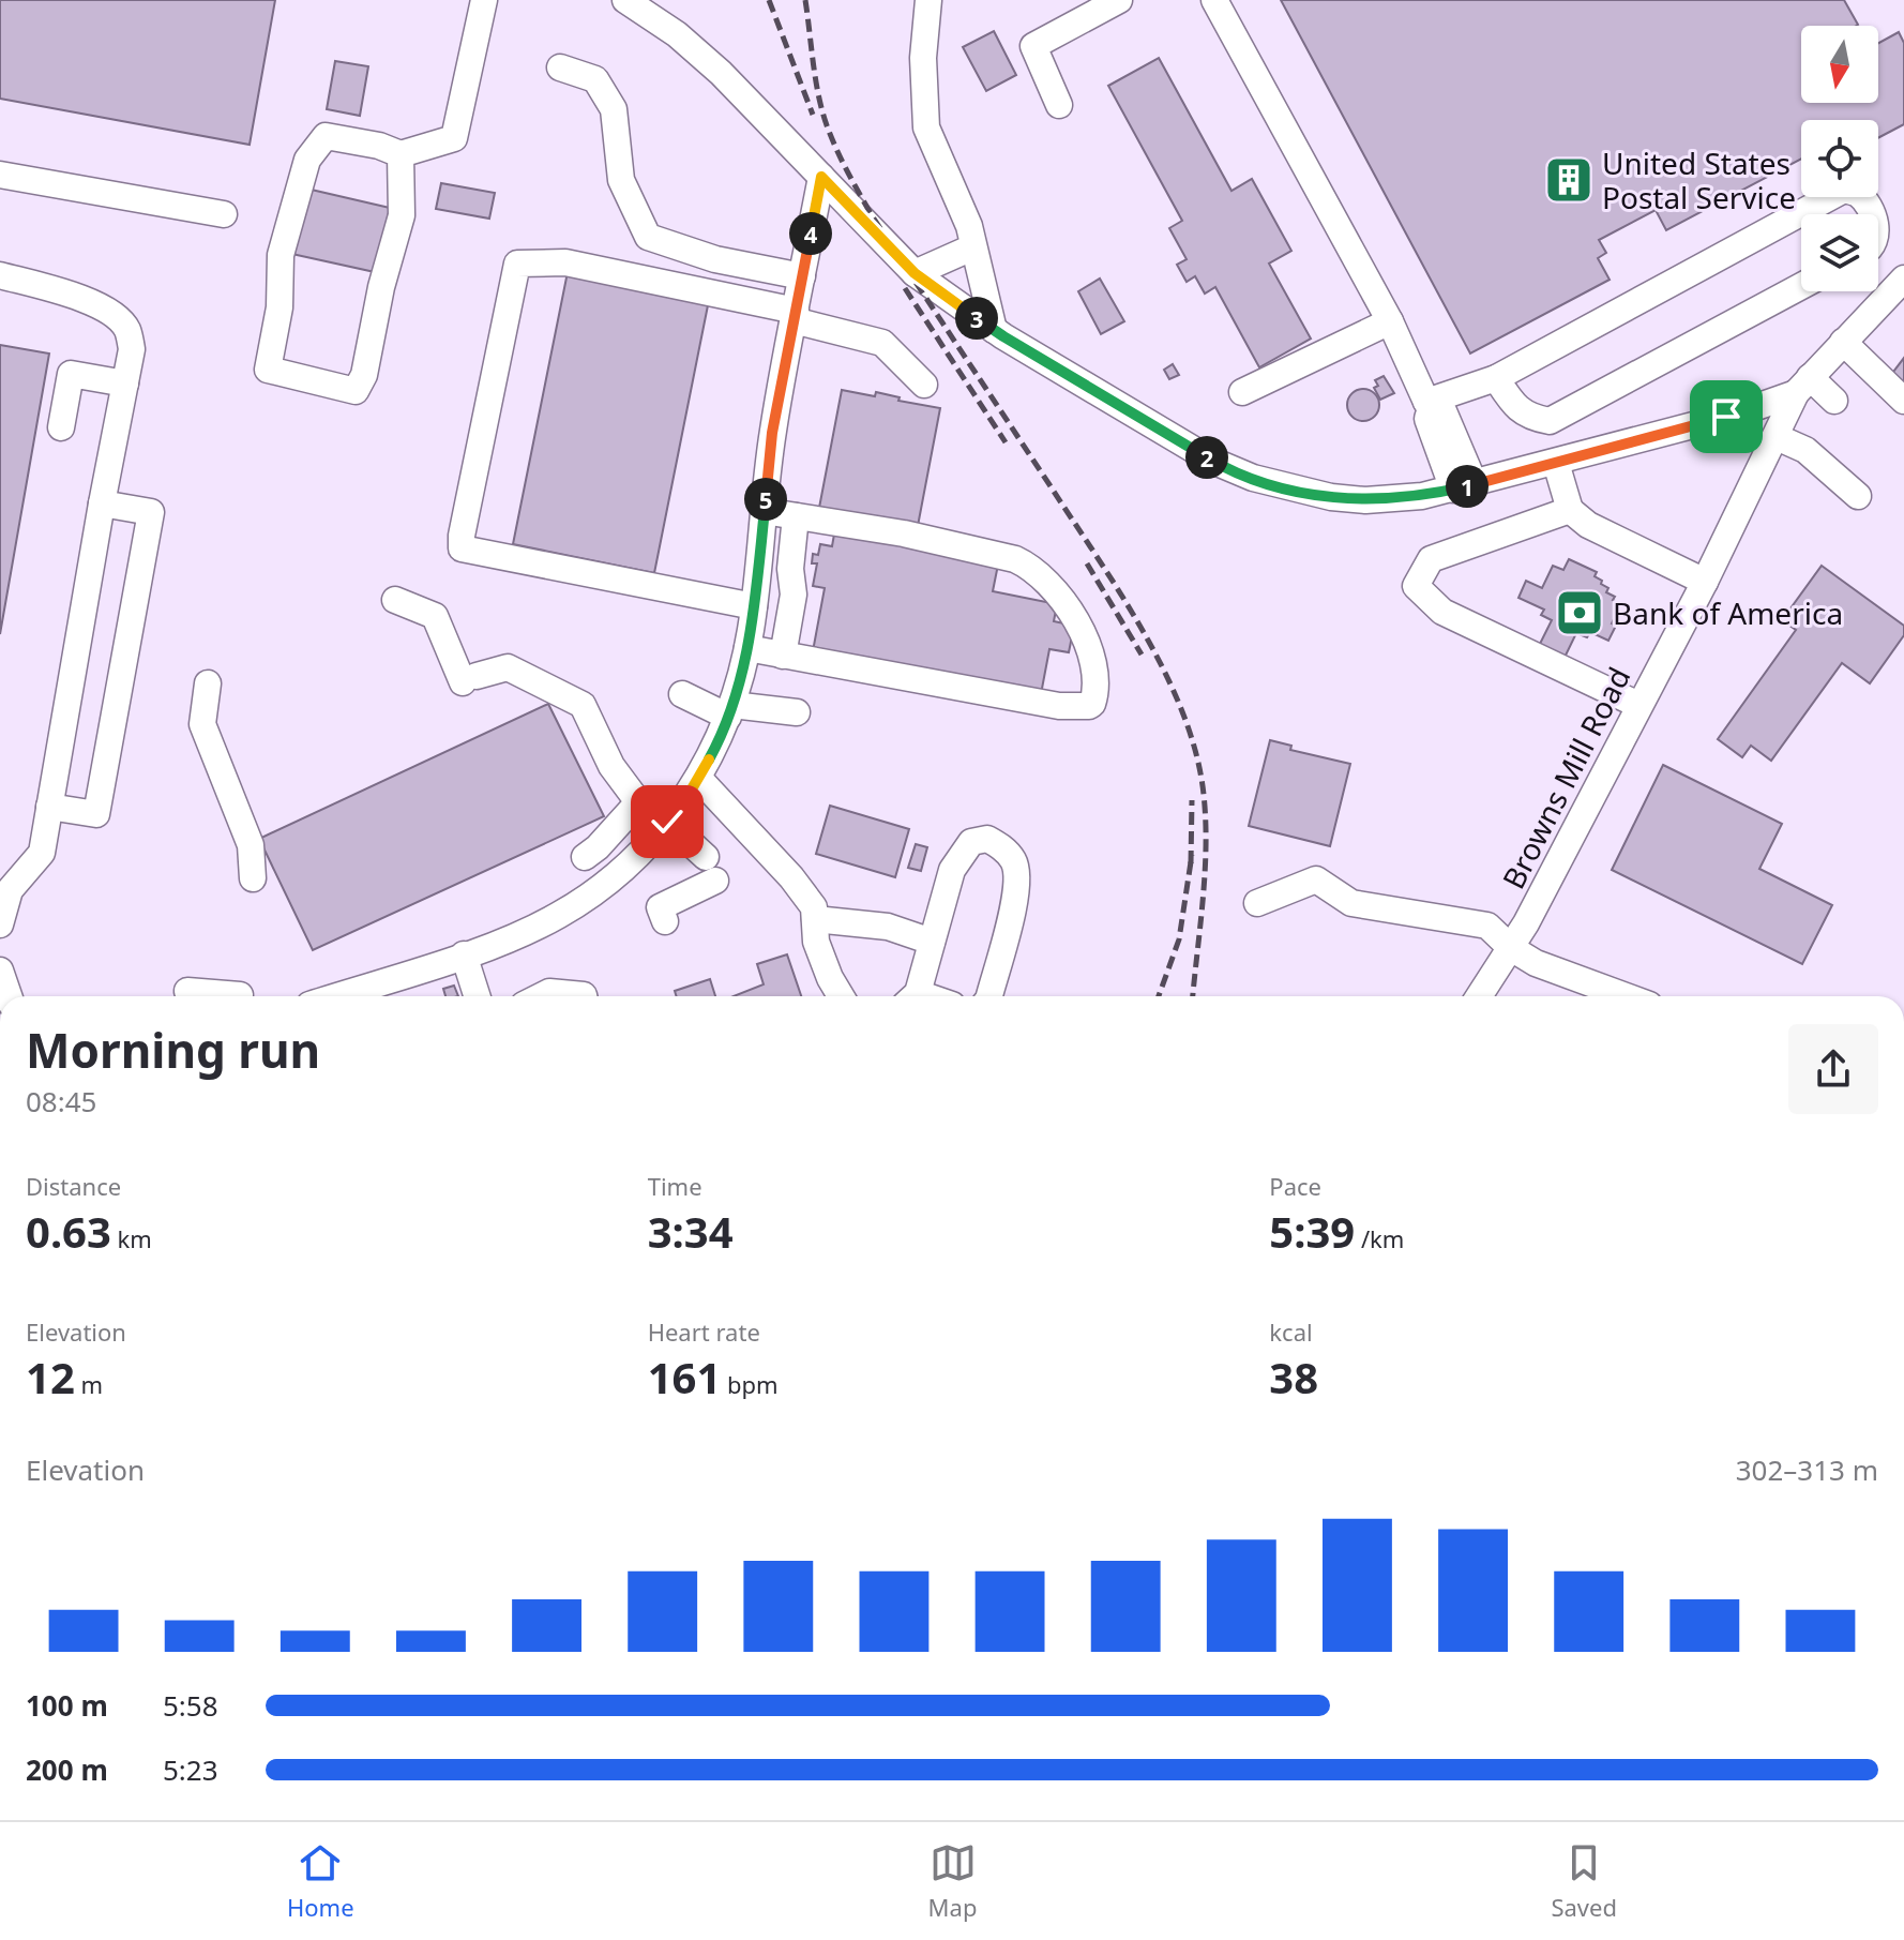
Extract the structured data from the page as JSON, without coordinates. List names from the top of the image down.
{
  "streets": {
    "street": ["Browns Mill Road"]
  },
  "places": {
    "building": ["United States Postal Service"],
    "bank": ["Bank of America"]
  },
  "north": "bottom",
  "page": {
    "pins": [
      "4",
      "3",
      "2",
      "1",
      "5"
    ],
    "heading": ["Morning run", "08:45"],
    "stats": [
      ["Distance", "0.63 km"],
      ["Time", "3:34"],
      ["Pace", "5:39 /km"],
      ["Elevation", "12 m"],
      ["Heart rate", "161 bpm"],
      ["kcal", "38"]
    ],
    "chart": ["Elevation", "302–313 m"],
    "list": [
      {
        "name": "100 m",
        "note": "5:58"
      },
      {
        "name": "200 m",
        "note": "5:23"
      }
    ],
    "tabs": ["Home", "Map", "Saved"]
  }
}
